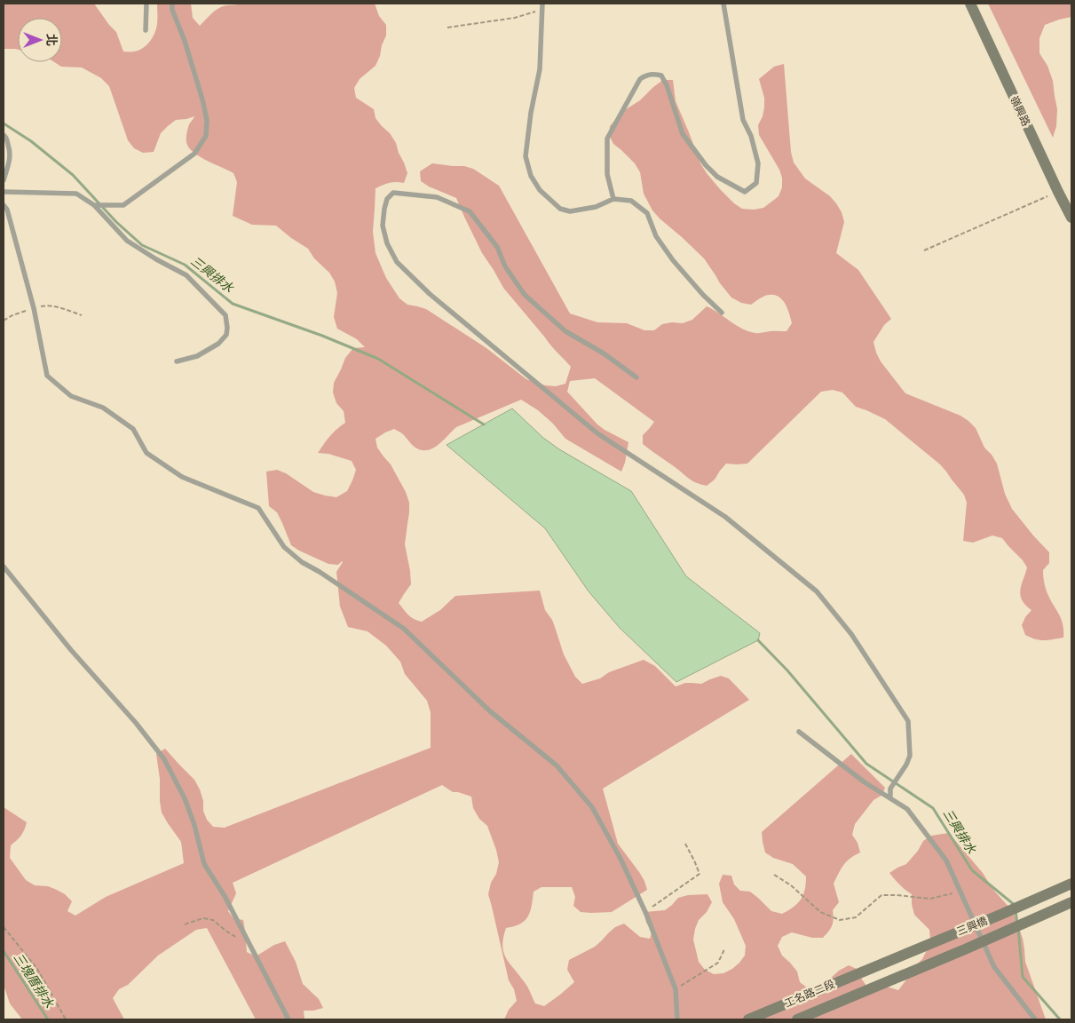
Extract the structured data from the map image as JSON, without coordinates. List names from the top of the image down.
{
  "streets": {
    "main road": ["嶺興路", "三興橋", "工名路二段"]
  },
  "crossings": [
    ["三興橋", "工名路二段"]
  ],
  "water": ["三興排水", "三塊厝排水"],
  "north": "right"
}
